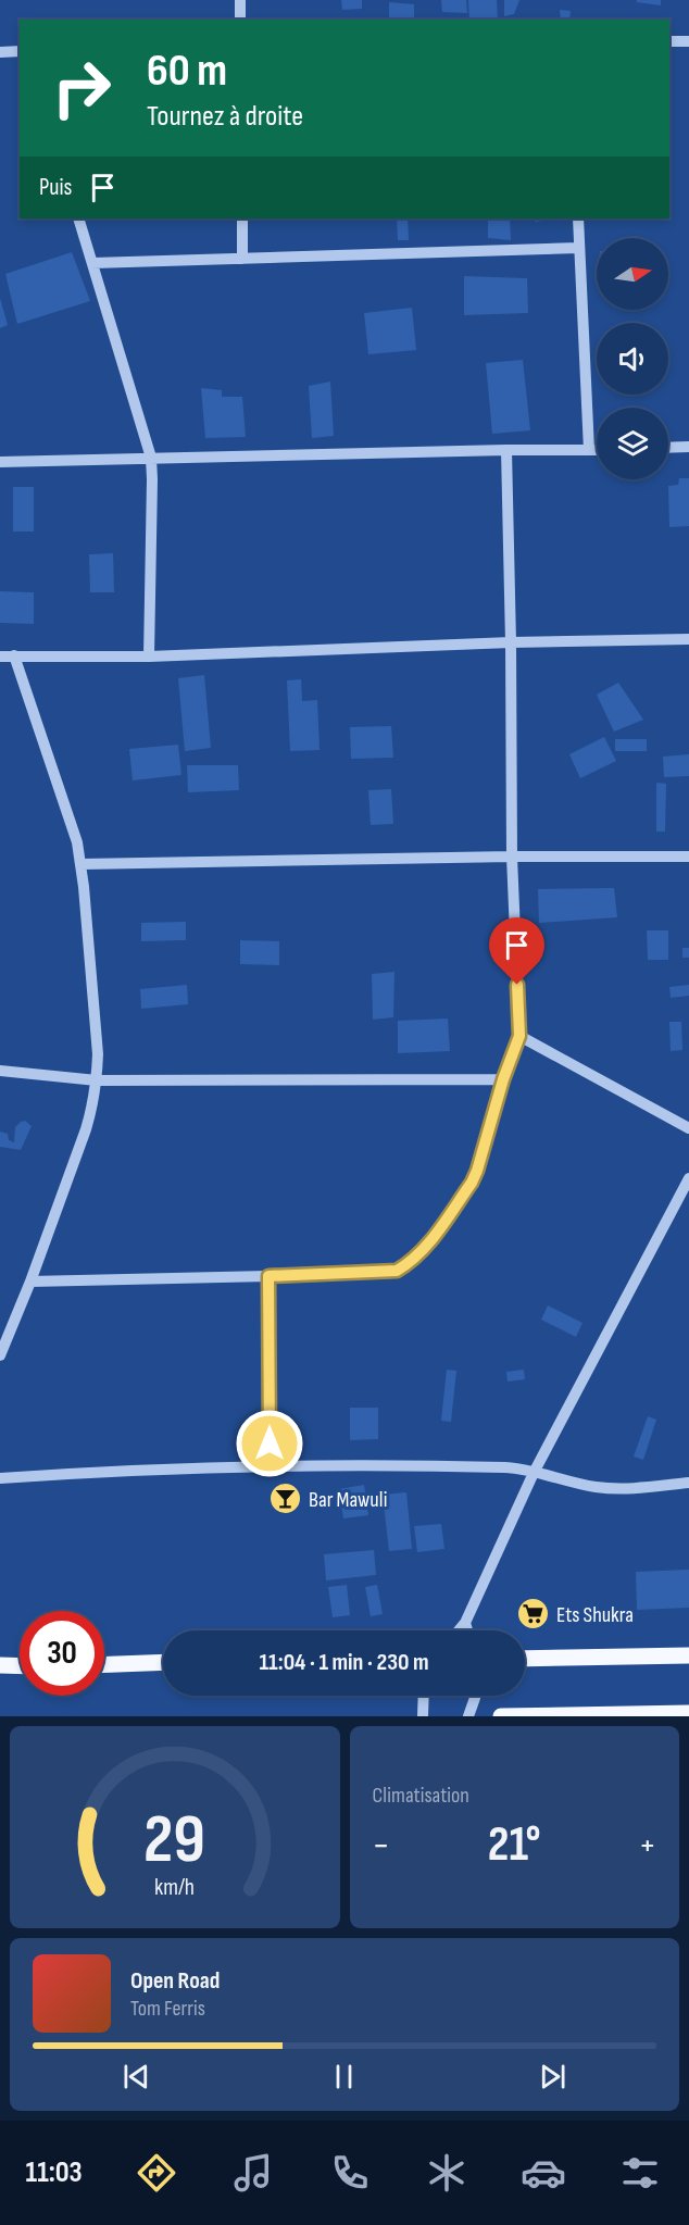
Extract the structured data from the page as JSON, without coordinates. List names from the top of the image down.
{
  "places": {
    "bar": ["Bar Mawuli"],
    "supermarket": ["Ets Shukra"]
  },
  "north": "right",
  "page": {
    "turn": ["60 m", "Tournez à droite"],
    "then": "Puis",
    "limit": "30",
    "trip": "11:04 · 1 min · 230 m",
    "tile": "Climatisation",
    "heat": ["−", "21°", "+"],
    "song": ["Open Road", "Tom Ferris"],
    "tabs": "11:03",
    "gauge": ["29", "km/h"]
  }
}
